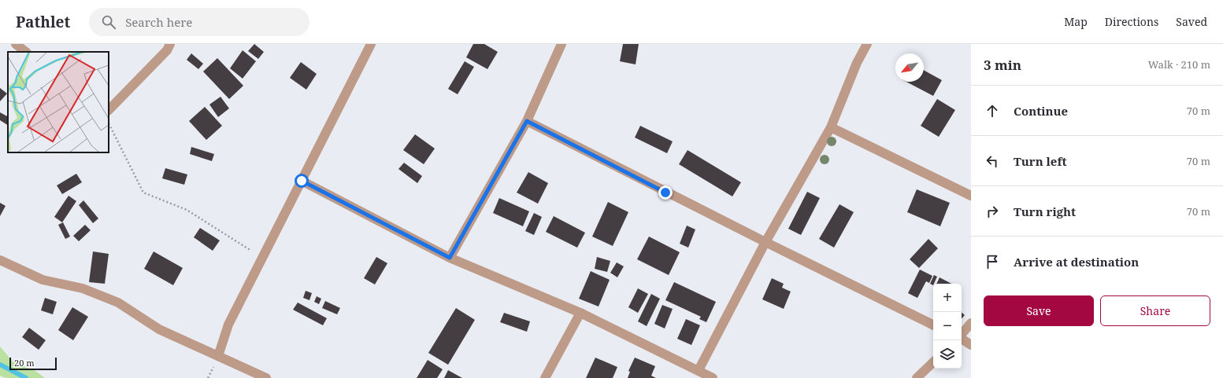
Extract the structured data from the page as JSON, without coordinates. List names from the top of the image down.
{
  "scale_bar": "20 m",
  "north": "bottom left",
  "page": {
    "header": "Pathlet",
    "search": "Search here",
    "nav": ["Map", "Directions", "Saved"],
    "heading": ["3 min", "Walk · 210 m"],
    "list": [
      ["Continue", "70 m"],
      ["Turn left", "70 m"],
      ["Turn right", "70 m"],
      "Arrive at destination"
    ],
    "map_buttons": ["+", "−"],
    "buttons": ["Save", "Share"],
    "scale": "20 m"
  }
}
